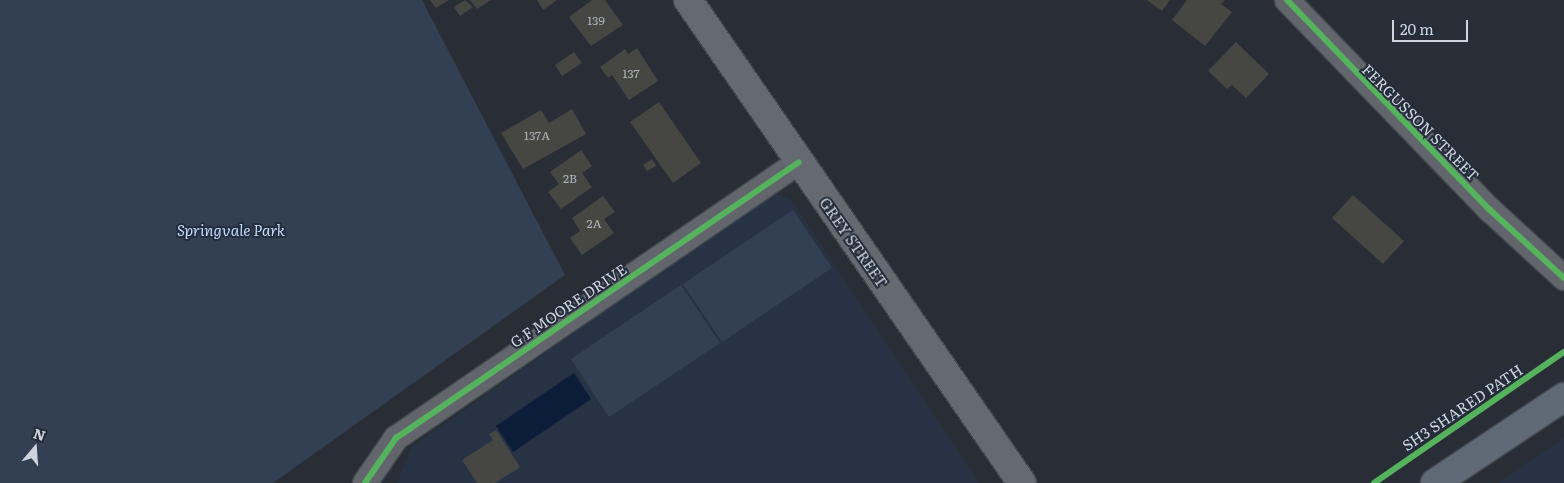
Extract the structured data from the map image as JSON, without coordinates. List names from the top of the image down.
{
  "streets": {
    "main road": ["GREY STREET"],
    "street": ["FERGUSSON STREET", "G F MOORE DRIVE"],
    "cycle path": ["SH3 SHARED PATH"]
  },
  "crossings": [
    ["GREY STREET", "G F MOORE DRIVE"]
  ],
  "parks": ["Springvale Park"],
  "house_numbers": [
    "139",
    "137",
    "137A",
    "2B",
    "2A"
  ],
  "scale_bar": "20 m",
  "north": "top"
}
